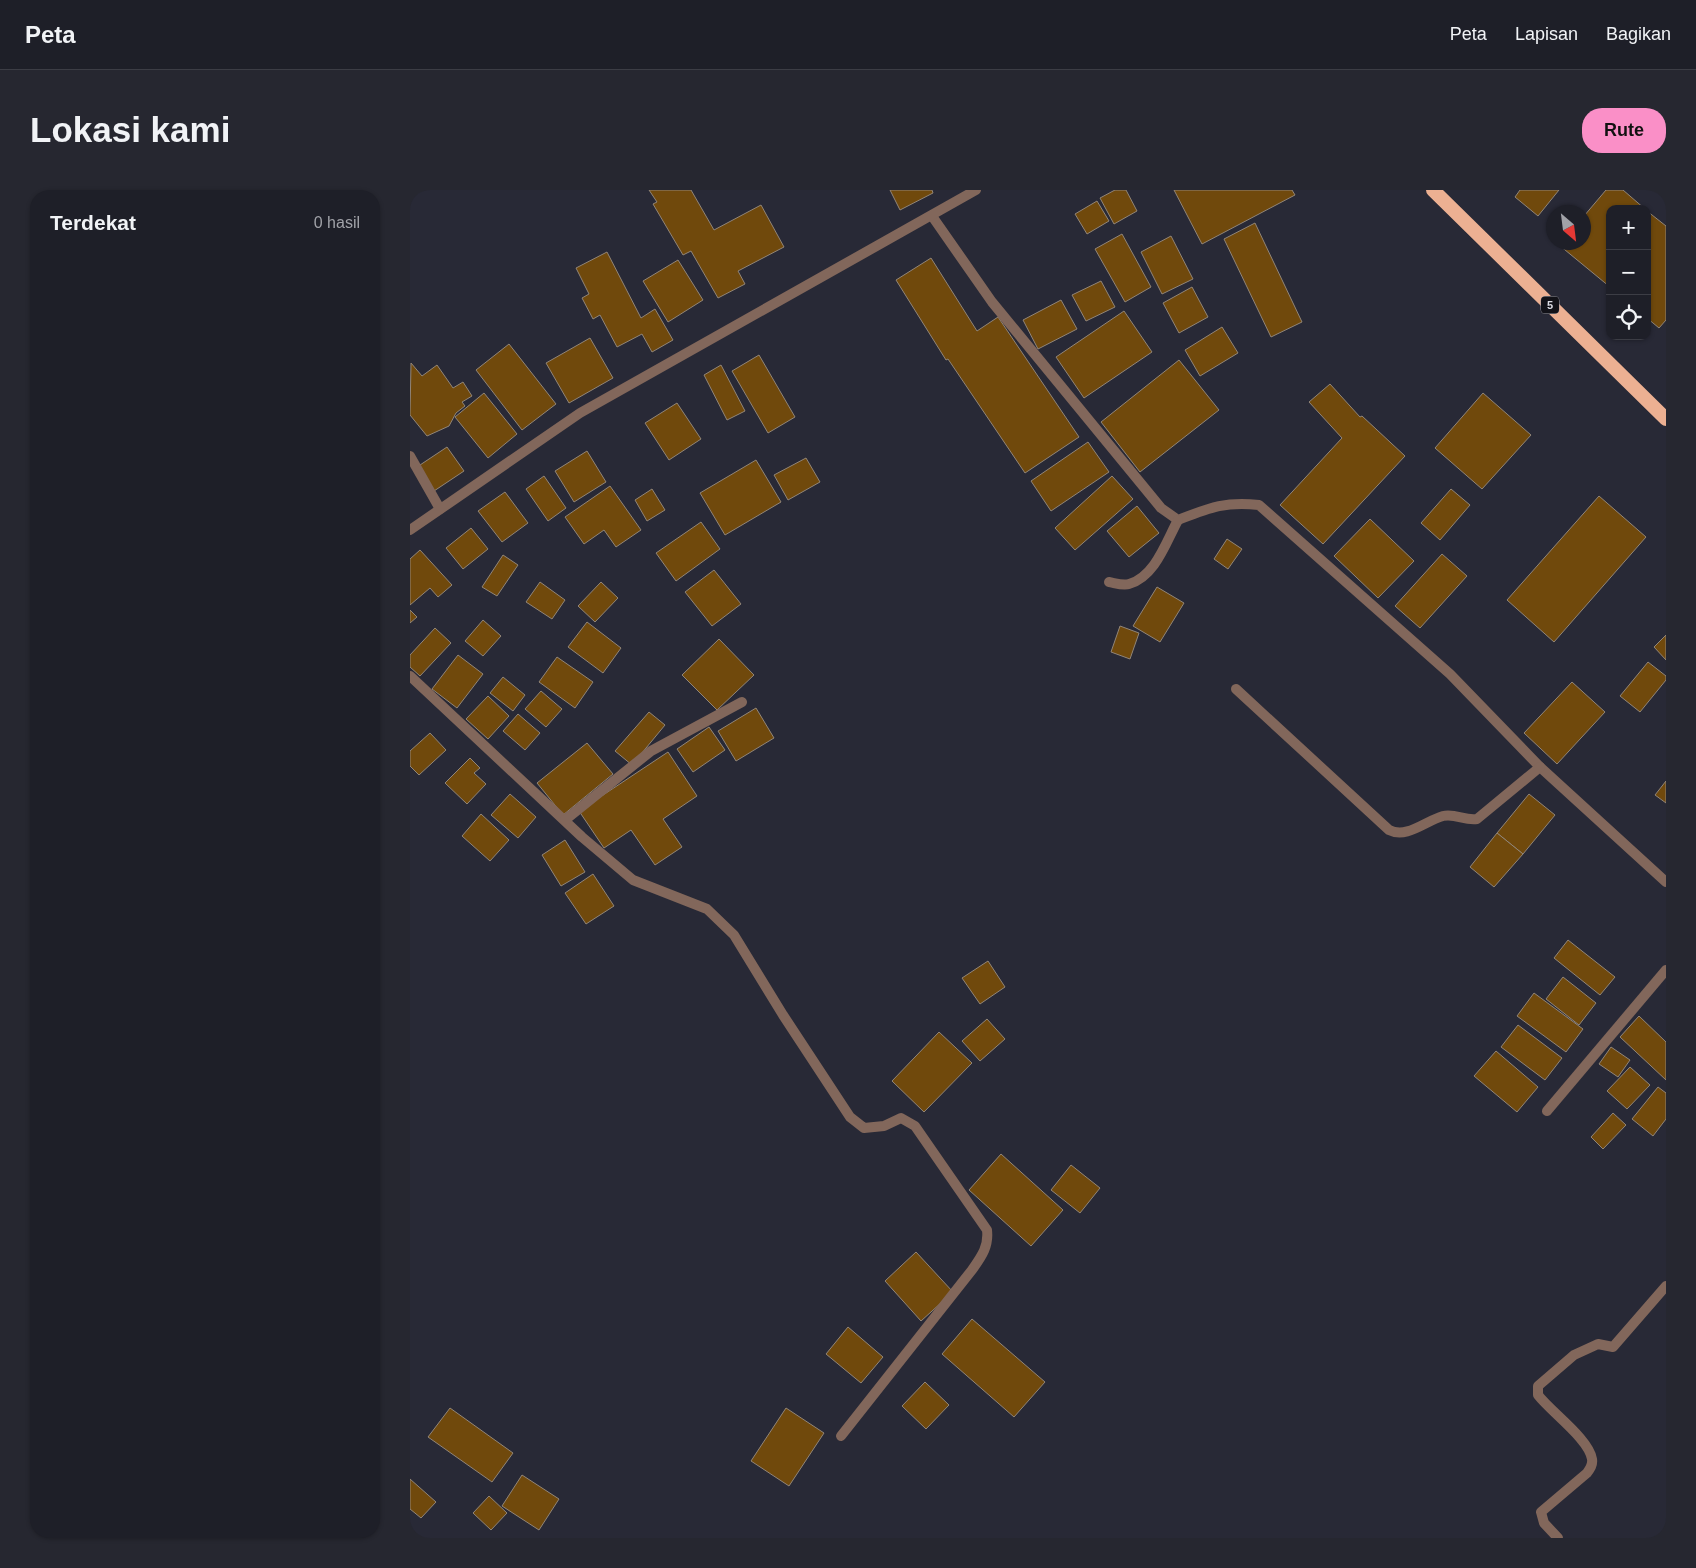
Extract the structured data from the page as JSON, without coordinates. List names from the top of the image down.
{
  "streets": {
    "highway": ["5"]
  },
  "north": "bottom right",
  "page": {
    "header": "Peta",
    "nav": ["Peta", "Lapisan", "Bagikan"],
    "buttons": "Rute",
    "title": "Lokasi kami",
    "heading": ["Terdekat", "0 hasil"],
    "map_buttons": ["+", "−"]
  }
}
